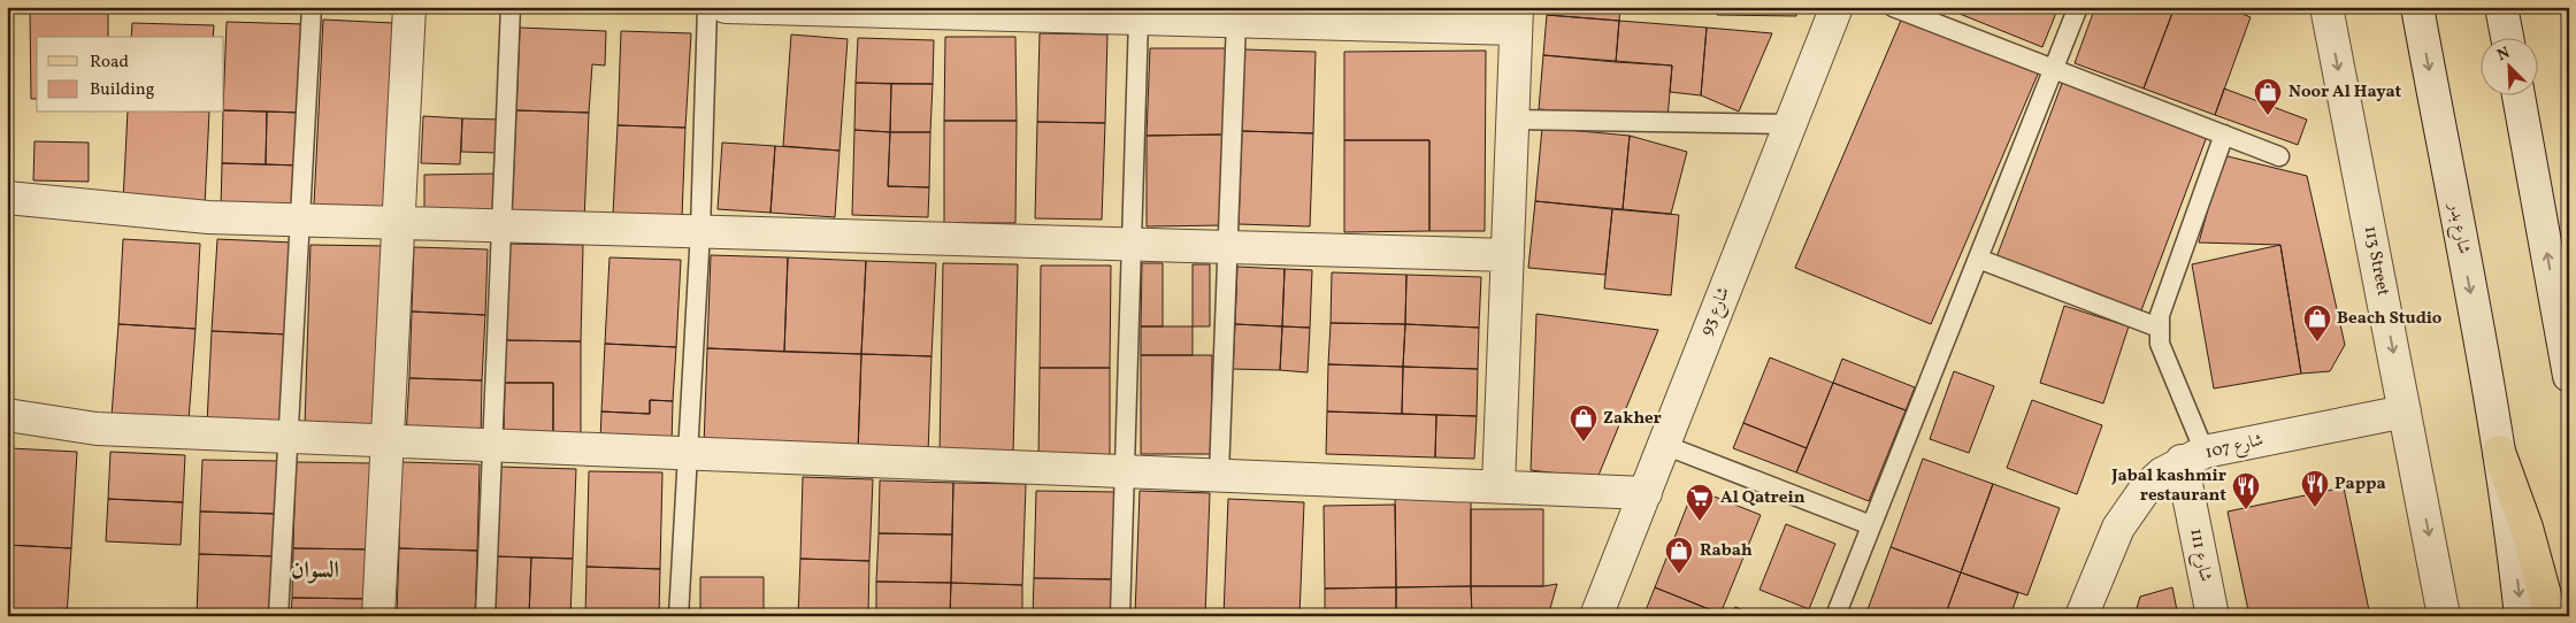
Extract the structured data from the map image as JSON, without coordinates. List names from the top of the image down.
{
  "streets": {
    "main road": ["شارع بدر"],
    "street": [
      "113 Street",
      "شارع 93",
      "شارع 107",
      "شارع 111"
    ]
  },
  "crossings": [
    ["113 Street", "شارع 107"],
    ["شارع 107", "شارع 111"]
  ],
  "districts": ["السوان"],
  "places": {
    "shop": [
      "Noor Al Hayat",
      "Beach Studio",
      "Zakher",
      "Rabah"
    ],
    "restaurant": ["Pappa", "Jabal kashmir restaurant"],
    "supermarket": ["Al Qatrein"]
  },
  "legend": ["Road", "Building"],
  "north": "top left"
}
